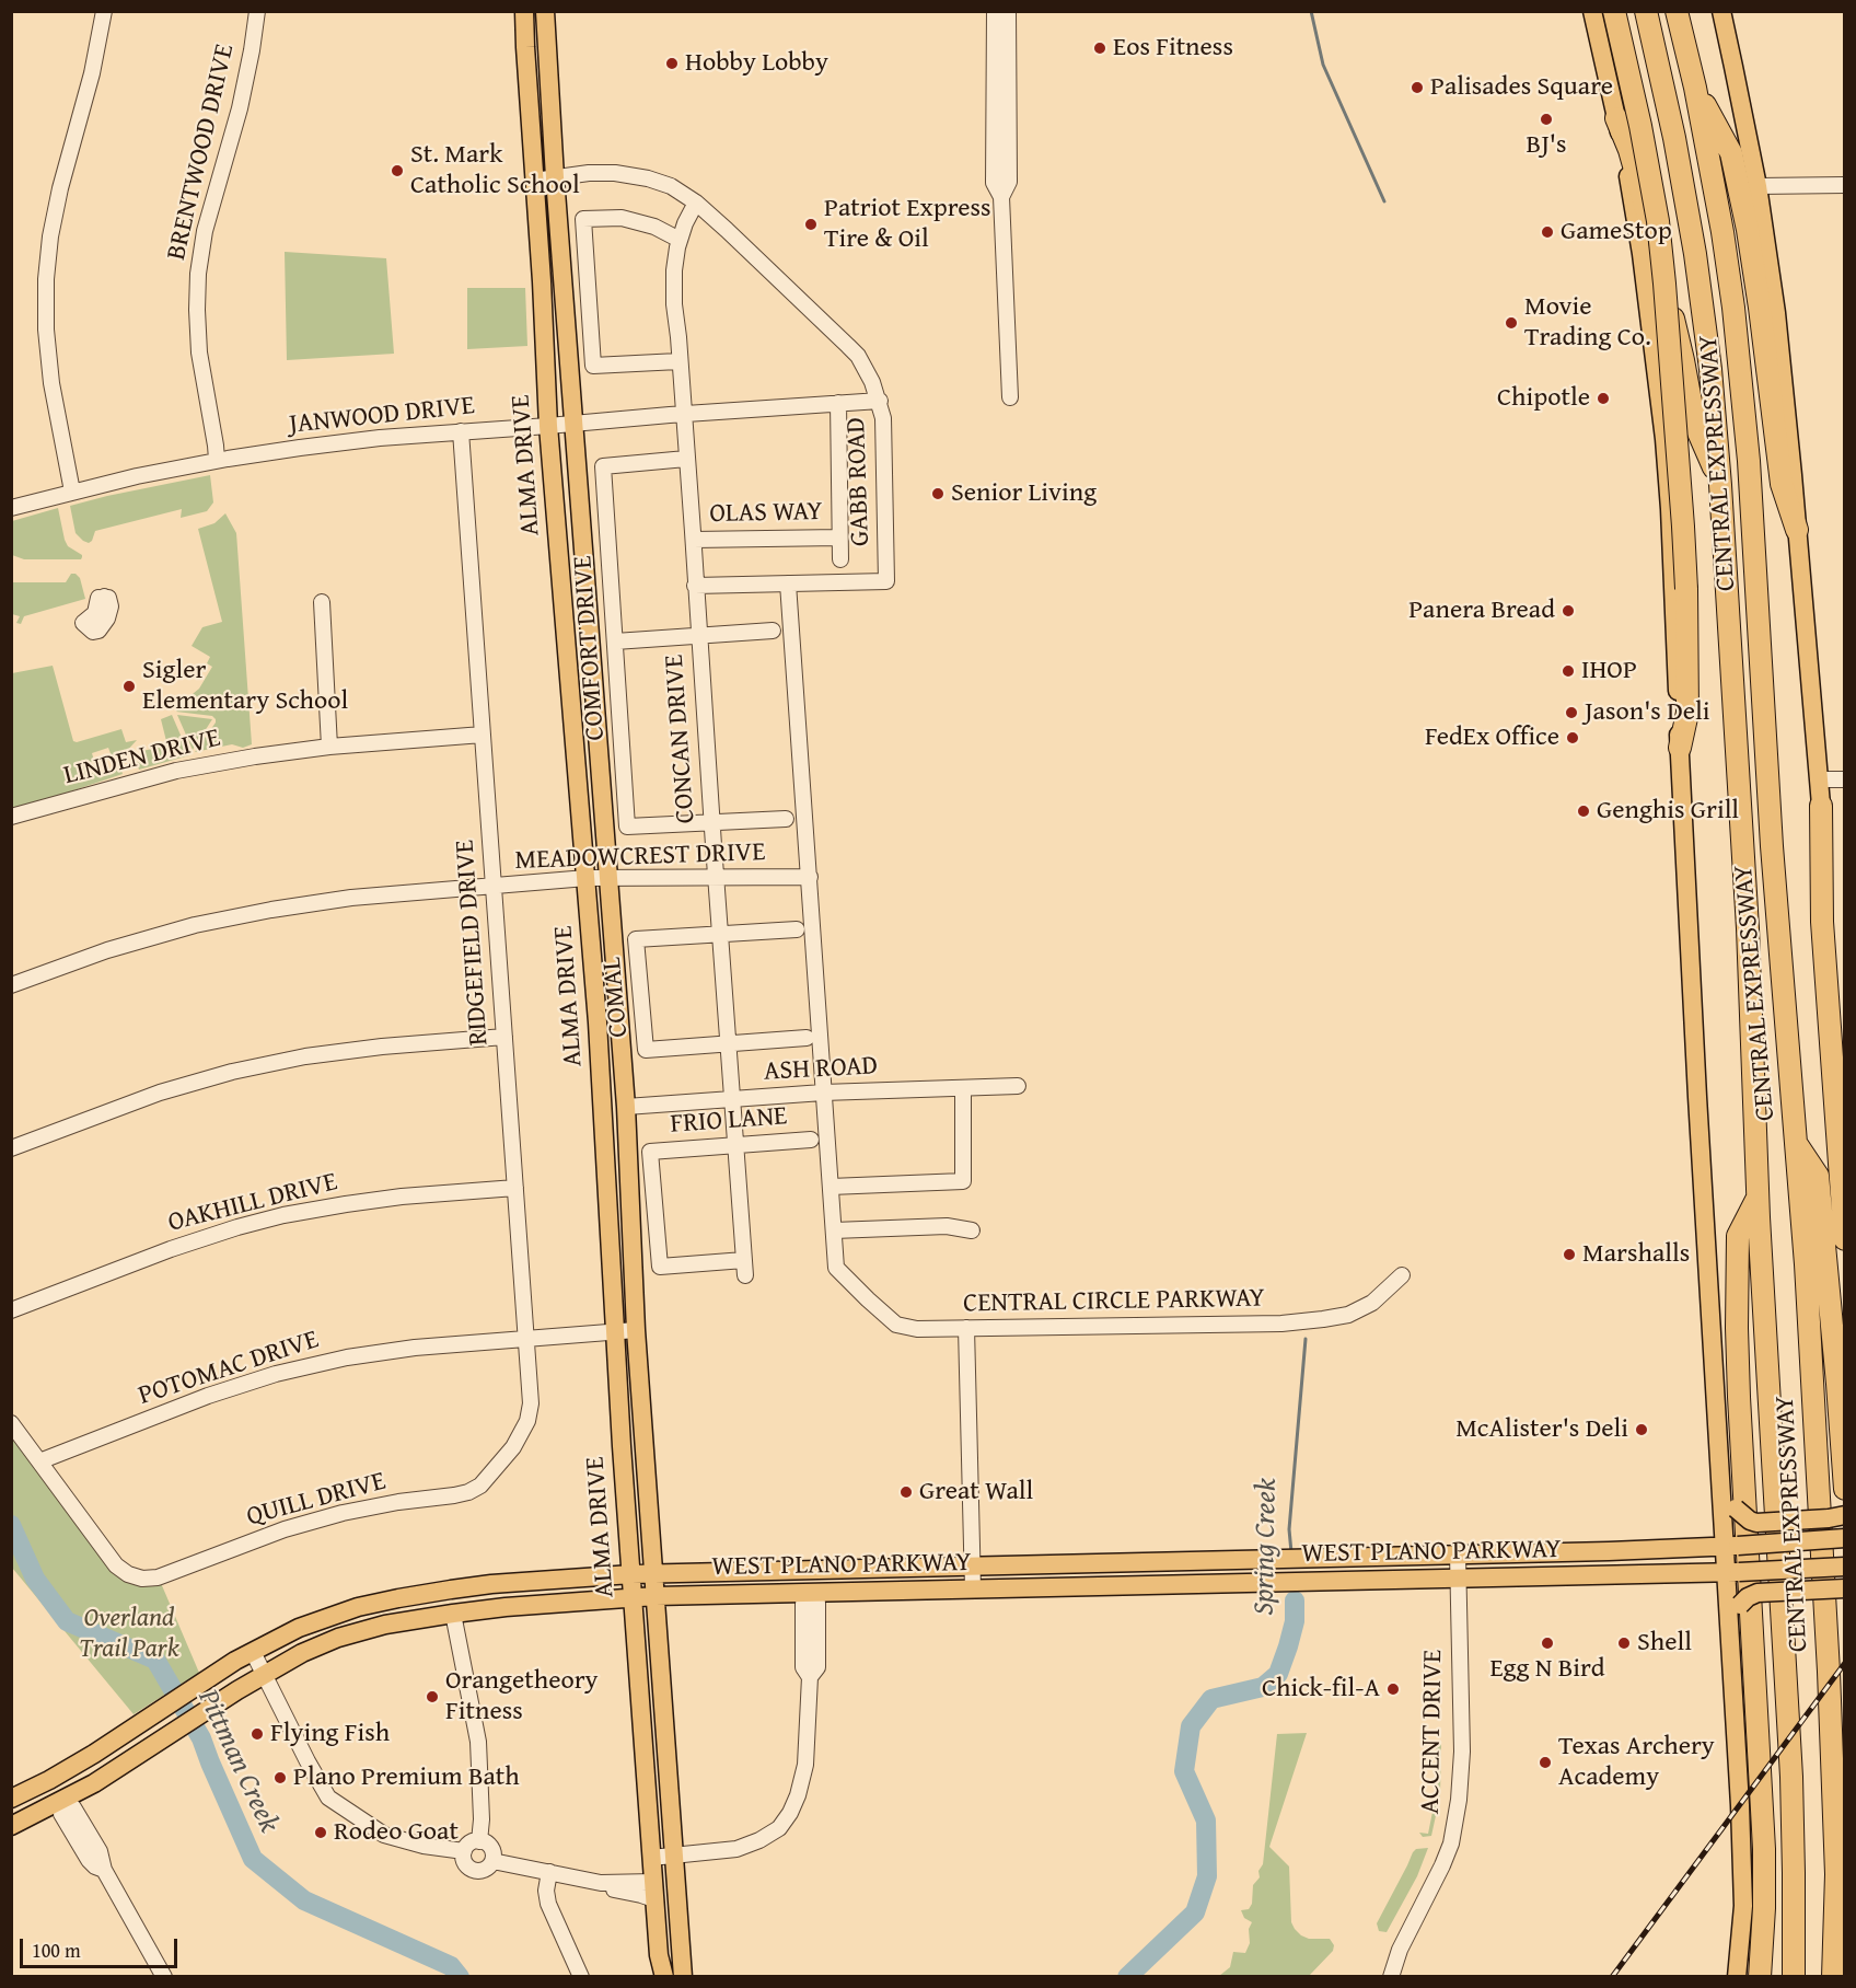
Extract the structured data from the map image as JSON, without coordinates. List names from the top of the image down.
{
  "streets": {
    "highway": ["CENTRAL EXPRESSWAY"],
    "main road": ["ALMA DRIVE", "WEST PLANO PARKWAY"],
    "street": [
      "BRENTWOOD DRIVE",
      "JANWOOD DRIVE",
      "GABB ROAD",
      "OLAS WAY",
      "COMFORT DRIVE",
      "CONCAN DRIVE",
      "LINDEN DRIVE",
      "MEADOWCREST DRIVE",
      "RIDGEFIELD DRIVE",
      "COMAL",
      "ASH ROAD",
      "FRIO LANE",
      "OAKHILL DRIVE",
      "CENTRAL CIRCLE PARKWAY",
      "POTOMAC DRIVE",
      "QUILL DRIVE",
      "ACCENT DRIVE"
    ]
  },
  "crossings": [
    ["BRENTWOOD DRIVE", "JANWOOD DRIVE"],
    ["JANWOOD DRIVE", "ALMA DRIVE"],
    ["JANWOOD DRIVE", "GABB ROAD"],
    ["JANWOOD DRIVE", "CONCAN DRIVE"],
    ["JANWOOD DRIVE", "RIDGEFIELD DRIVE"],
    ["CENTRAL EXPRESSWAY", "WEST PLANO PARKWAY"],
    ["ALMA DRIVE", "MEADOWCREST DRIVE"],
    ["ALMA DRIVE", "ASH ROAD"],
    ["ALMA DRIVE", "POTOMAC DRIVE"],
    ["ALMA DRIVE", "WEST PLANO PARKWAY"],
    ["GABB ROAD", "CONCAN DRIVE"],
    ["OLAS WAY", "CONCAN DRIVE"],
    ["COMFORT DRIVE", "CONCAN DRIVE"],
    ["CONCAN DRIVE", "MEADOWCREST DRIVE"],
    ["CONCAN DRIVE", "COMAL"],
    ["CONCAN DRIVE", "ASH ROAD"],
    ["CONCAN DRIVE", "FRIO LANE"],
    ["LINDEN DRIVE", "RIDGEFIELD DRIVE"],
    ["MEADOWCREST DRIVE", "RIDGEFIELD DRIVE"],
    ["RIDGEFIELD DRIVE", "OAKHILL DRIVE"],
    ["RIDGEFIELD DRIVE", "POTOMAC DRIVE"],
    ["RIDGEFIELD DRIVE", "QUILL DRIVE"],
    ["POTOMAC DRIVE", "QUILL DRIVE"],
    ["WEST PLANO PARKWAY", "ACCENT DRIVE"]
  ],
  "water": ["Spring Creek", "Pittman Creek"],
  "parks": ["Overland Trail Park"],
  "places": [
    "Eos Fitness",
    "Hobby Lobby",
    "Palisades Square",
    "BJ's",
    "St. Mark Catholic School",
    "Patriot Express Tire & Oil",
    "GameStop",
    "Movie Trading Co.",
    "Chipotle",
    "Senior Living",
    "Panera Bread",
    "IHOP",
    "Sigler Elementary School",
    "Jason's Deli",
    "FedEx Office",
    "Genghis Grill",
    "Marshalls",
    "McAlister's Deli",
    "Great Wall",
    "Egg N Bird",
    "Shell",
    "Chick-fil-A",
    "Orangetheory Fitness",
    "Flying Fish",
    "Texas Archery Academy",
    "Plano Premium Bath",
    "Rodeo Goat"
  ],
  "scale_bar": "100 m"
}
